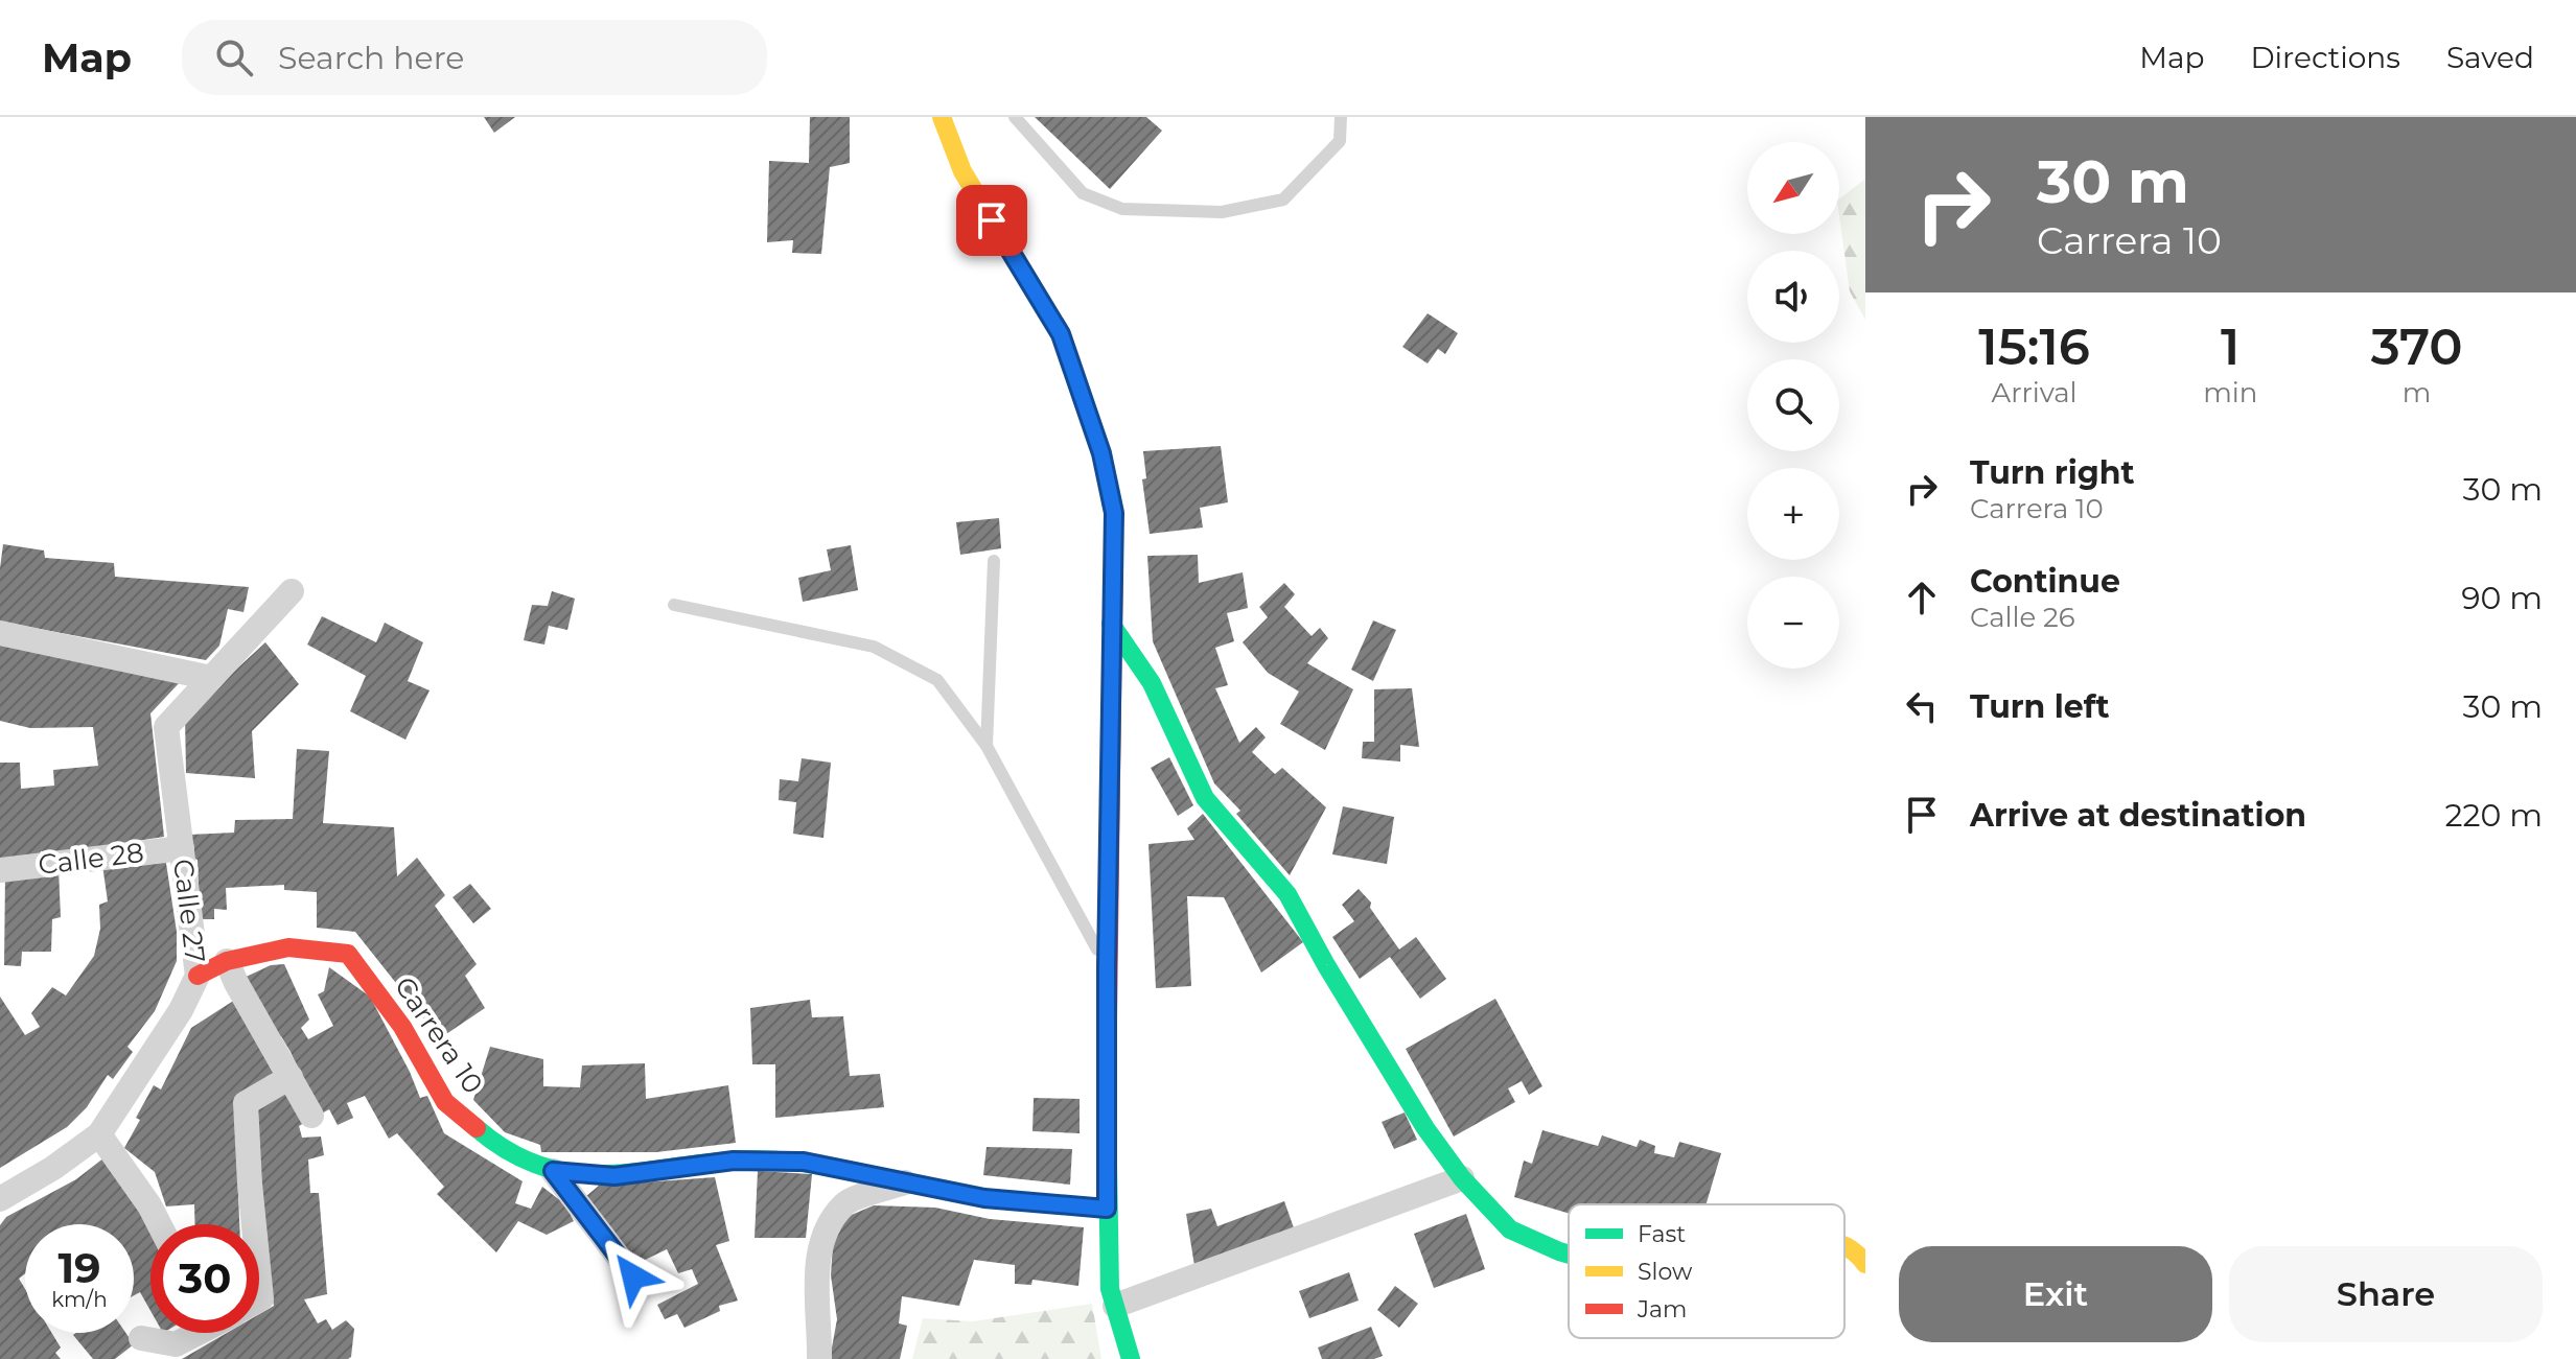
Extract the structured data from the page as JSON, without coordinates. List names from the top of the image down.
{
  "streets": {
    "street": ["Calle 28", "Calle 27", "Carrera 10"]
  },
  "crossings": [
    ["Calle 28", "Calle 27"],
    ["Calle 27", "Carrera 10"]
  ],
  "legend": ["Fast", "Slow", "Jam"],
  "north": "bottom left",
  "page": {
    "header": "Map",
    "search": "Search here",
    "nav": ["Map", "Directions", "Saved"],
    "turn": ["30 m", "Carrera 10"],
    "map_buttons": ["+", "−"],
    "eta": [
      "15:16",
      "Arrival",
      "1",
      "min",
      "370",
      "m"
    ],
    "list": [
      {
        "name": "Turn right",
        "note": "Carrera 10",
        "value": "30 m"
      },
      {
        "name": "Continue",
        "note": "Calle 26",
        "value": "90 m"
      },
      {
        "name": "Turn left",
        "value": "30 m"
      },
      {
        "name": "Arrive at destination",
        "value": "220 m"
      }
    ],
    "speed": "19 km/h",
    "limit": "30",
    "buttons": ["Exit", "Share"]
  }
}
